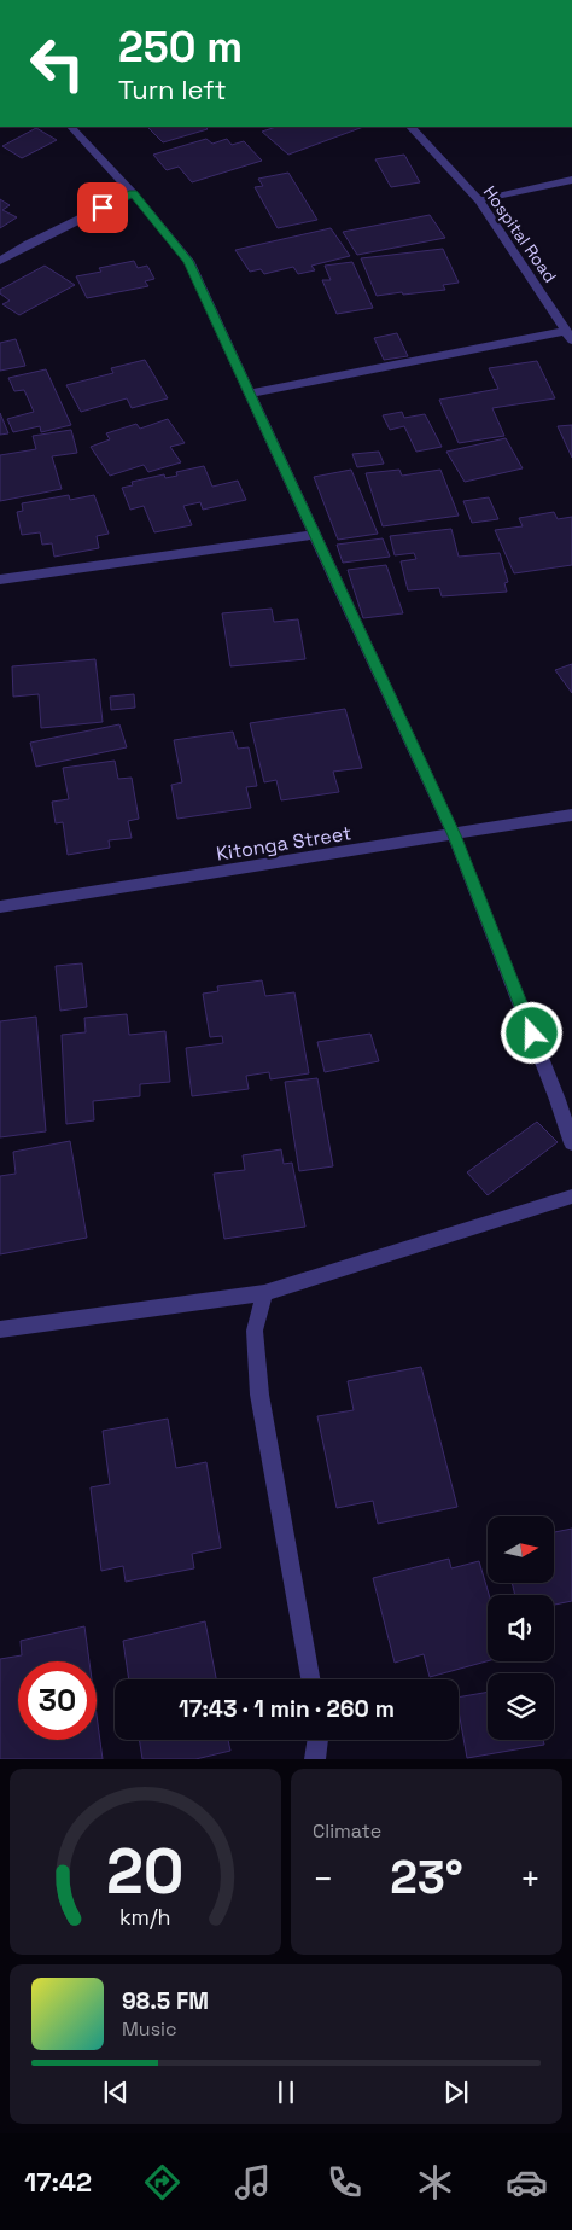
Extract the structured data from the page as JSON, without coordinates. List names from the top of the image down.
{
  "streets": {
    "street": ["Hospital Road", "Kitonga Street"]
  },
  "north": "right",
  "page": {
    "turn": ["250 m", "Turn left"],
    "limit": "30",
    "trip": "17:43 · 1 min · 260 m",
    "tile": "Climate",
    "heat": ["−", "23°", "+"],
    "song": ["98.5 FM", "Music"],
    "tabs": "17:42",
    "gauge": ["20", "km/h"]
  }
}
